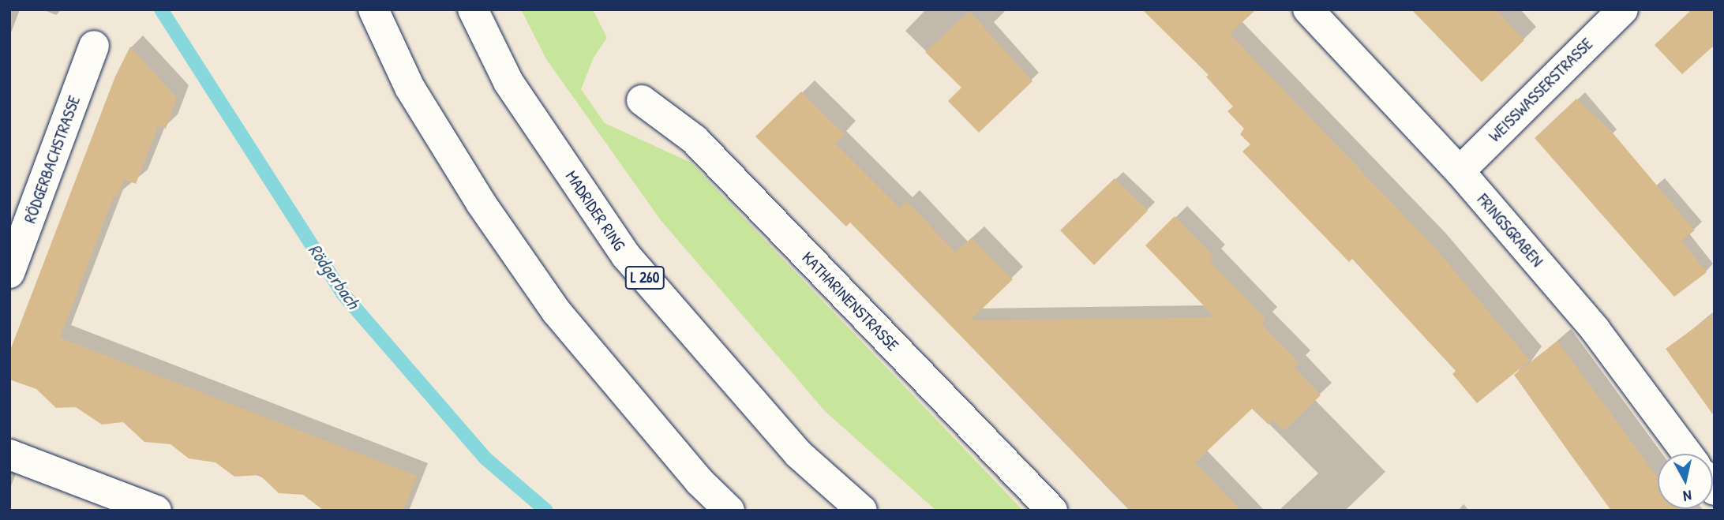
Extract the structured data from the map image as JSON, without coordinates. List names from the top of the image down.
{
  "streets": {
    "street": [
      "WEISSWASSERSTRASSE",
      "RÖDGERBACHSTRASSE",
      "MADRIDER RING",
      "FRINGSGRABEN",
      "L 260",
      "KATHARINENSTRASSE"
    ]
  },
  "crossings": [
    ["WEISSWASSERSTRASSE", "FRINGSGRABEN"]
  ],
  "water": ["Rödgerbach"],
  "north": "bottom"
}
